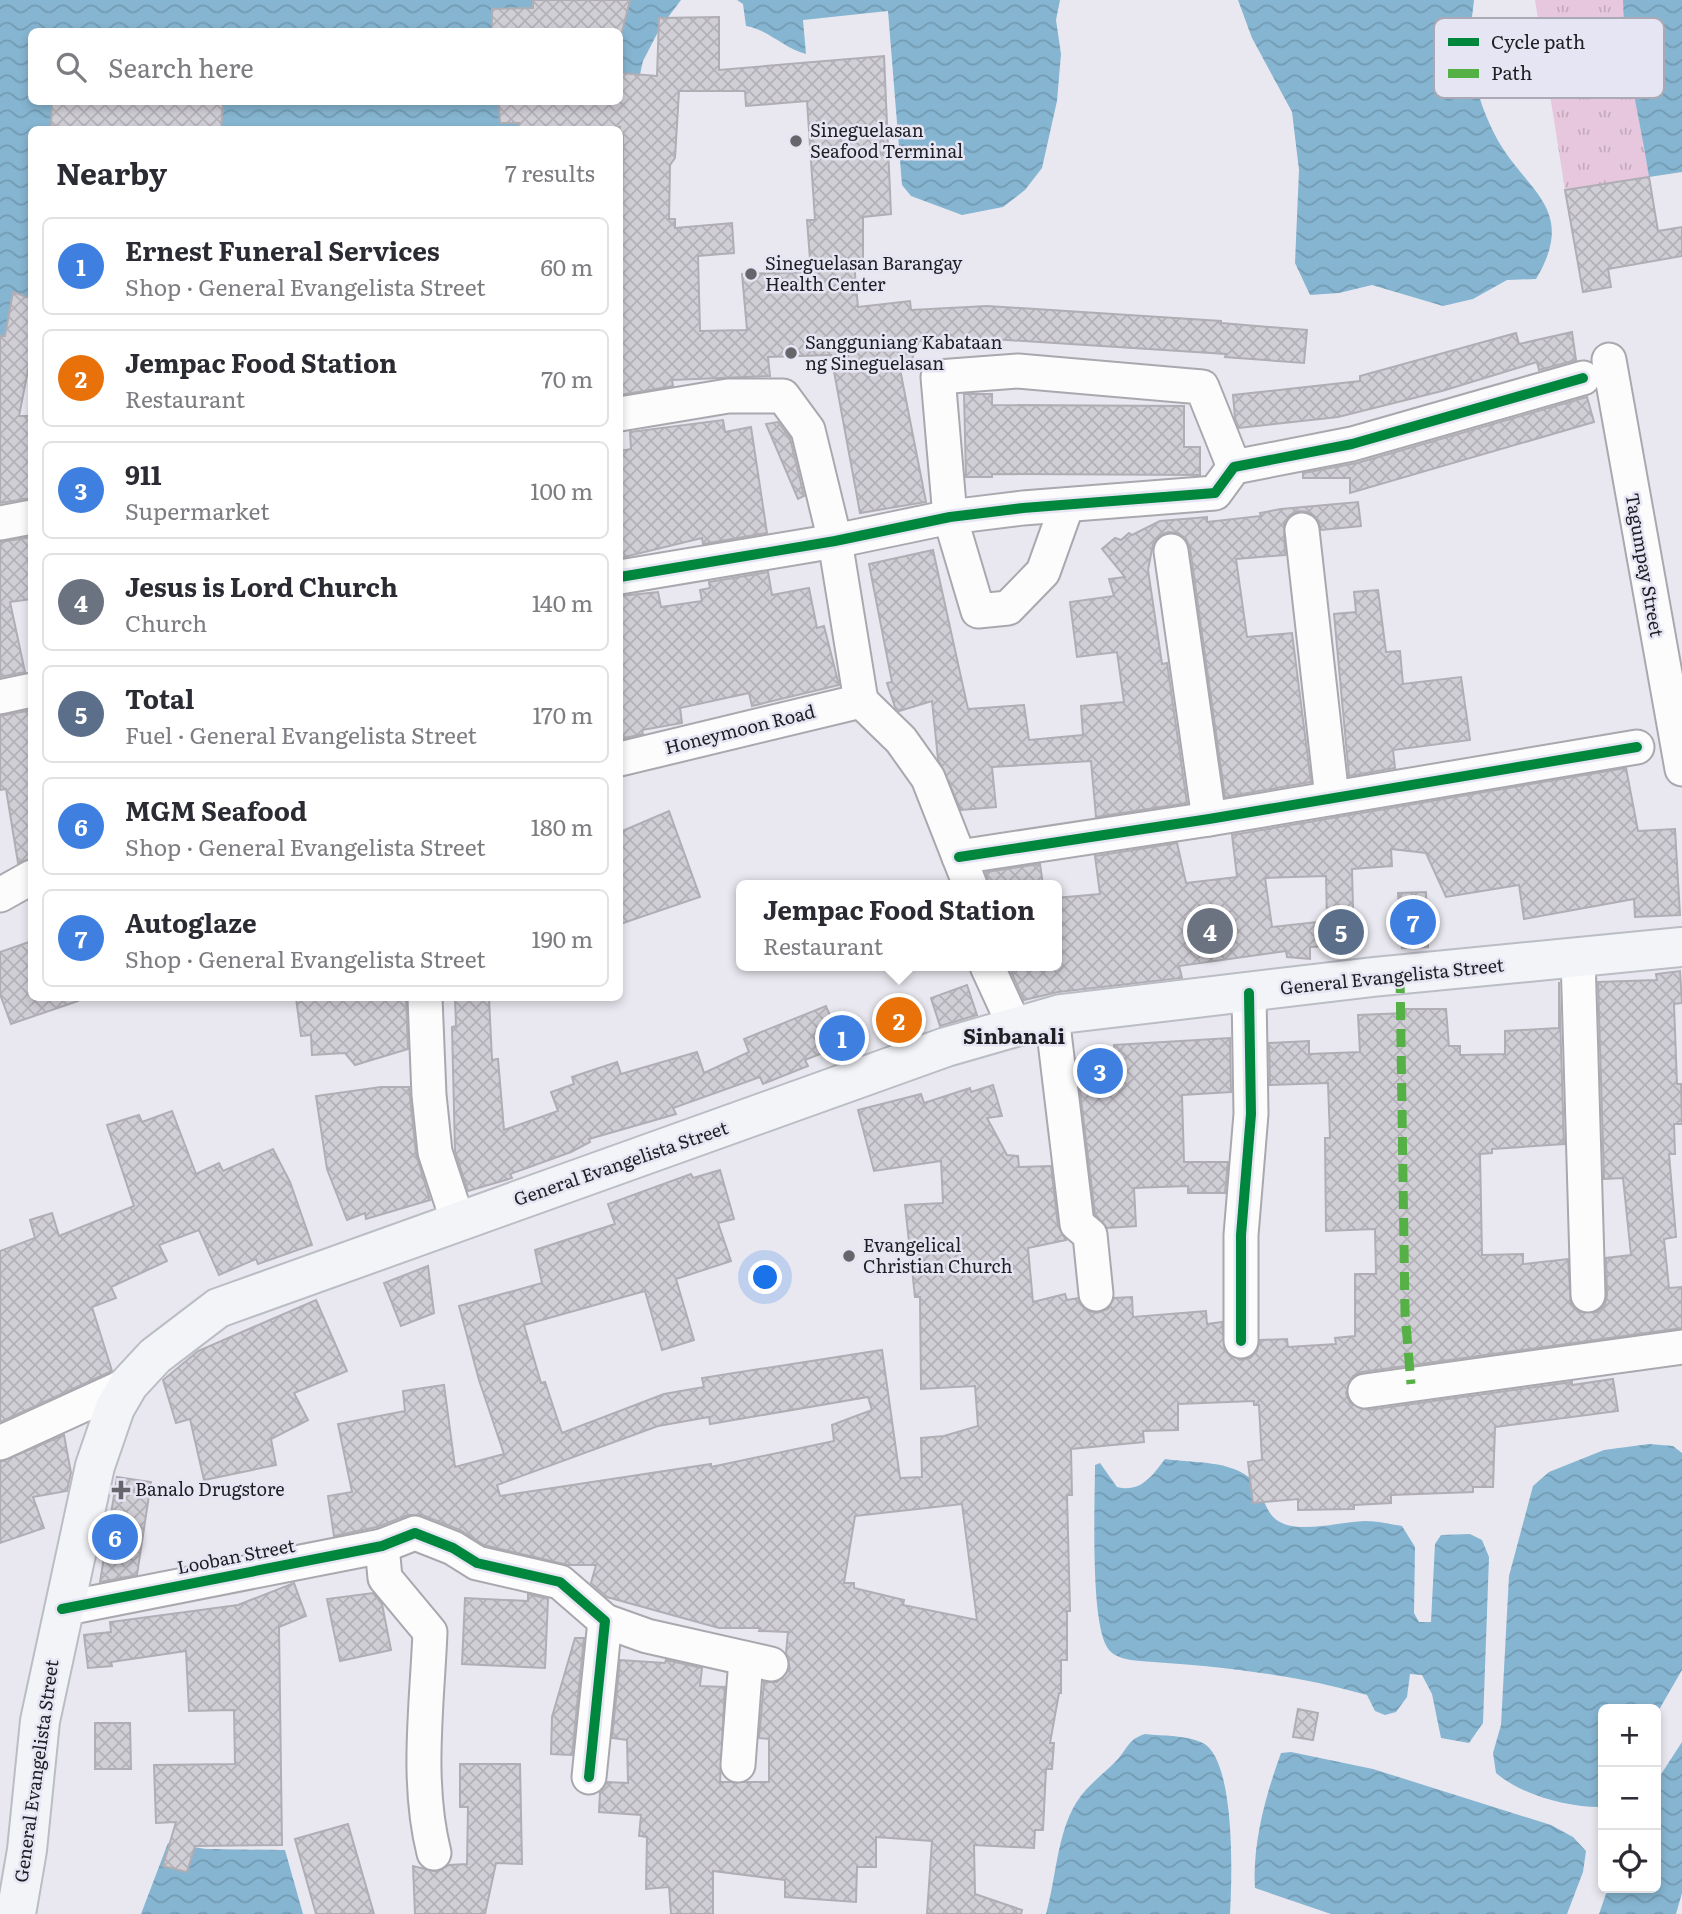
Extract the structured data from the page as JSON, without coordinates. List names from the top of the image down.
{
  "streets": {
    "main road": ["General Evangelista Street"],
    "street": ["Tagumpay Street", "Honeymoon Road", "Looban Street"]
  },
  "crossings": [
    ["General Evangelista Street", "Looban Street"]
  ],
  "districts": ["Sinbanali"],
  "places": {
    "other": [
      "Sineguelasan Seafood Terminal",
      "Sineguelasan Barangay Health Center",
      "Sangguniang Kabataan ng Sineguelasan",
      "Evangelical Christian Church"
    ],
    "health": ["Banalo Drugstore"]
  },
  "legend": ["Cycle path", "Path"],
  "page": {
    "search": "Search here",
    "heading": ["Nearby", "7 results"],
    "list": [
      {
        "mark": "1",
        "name": "Ernest Funeral Services",
        "note": "Shop · General Evangelista Street",
        "value": "60 m"
      },
      {
        "mark": "2",
        "name": "Jempac Food Station",
        "note": "Restaurant",
        "value": "70 m"
      },
      {
        "mark": "3",
        "name": "911",
        "note": "Supermarket",
        "value": "100 m"
      },
      {
        "mark": "4",
        "name": "Jesus is Lord Church",
        "note": "Church",
        "value": "140 m"
      },
      {
        "mark": "5",
        "name": "Total",
        "note": "Fuel · General Evangelista Street",
        "value": "170 m"
      },
      {
        "mark": "6",
        "name": "MGM Seafood",
        "note": "Shop · General Evangelista Street",
        "value": "180 m"
      },
      {
        "mark": "7",
        "name": "Autoglaze",
        "note": "Shop · General Evangelista Street",
        "value": "190 m"
      }
    ],
    "popup": ["Jempac Food Station", "Restaurant"],
    "pins": [
      "7",
      "4",
      "5",
      "2",
      "1",
      "3",
      "6"
    ],
    "map_buttons": ["+", "−"]
  }
}
